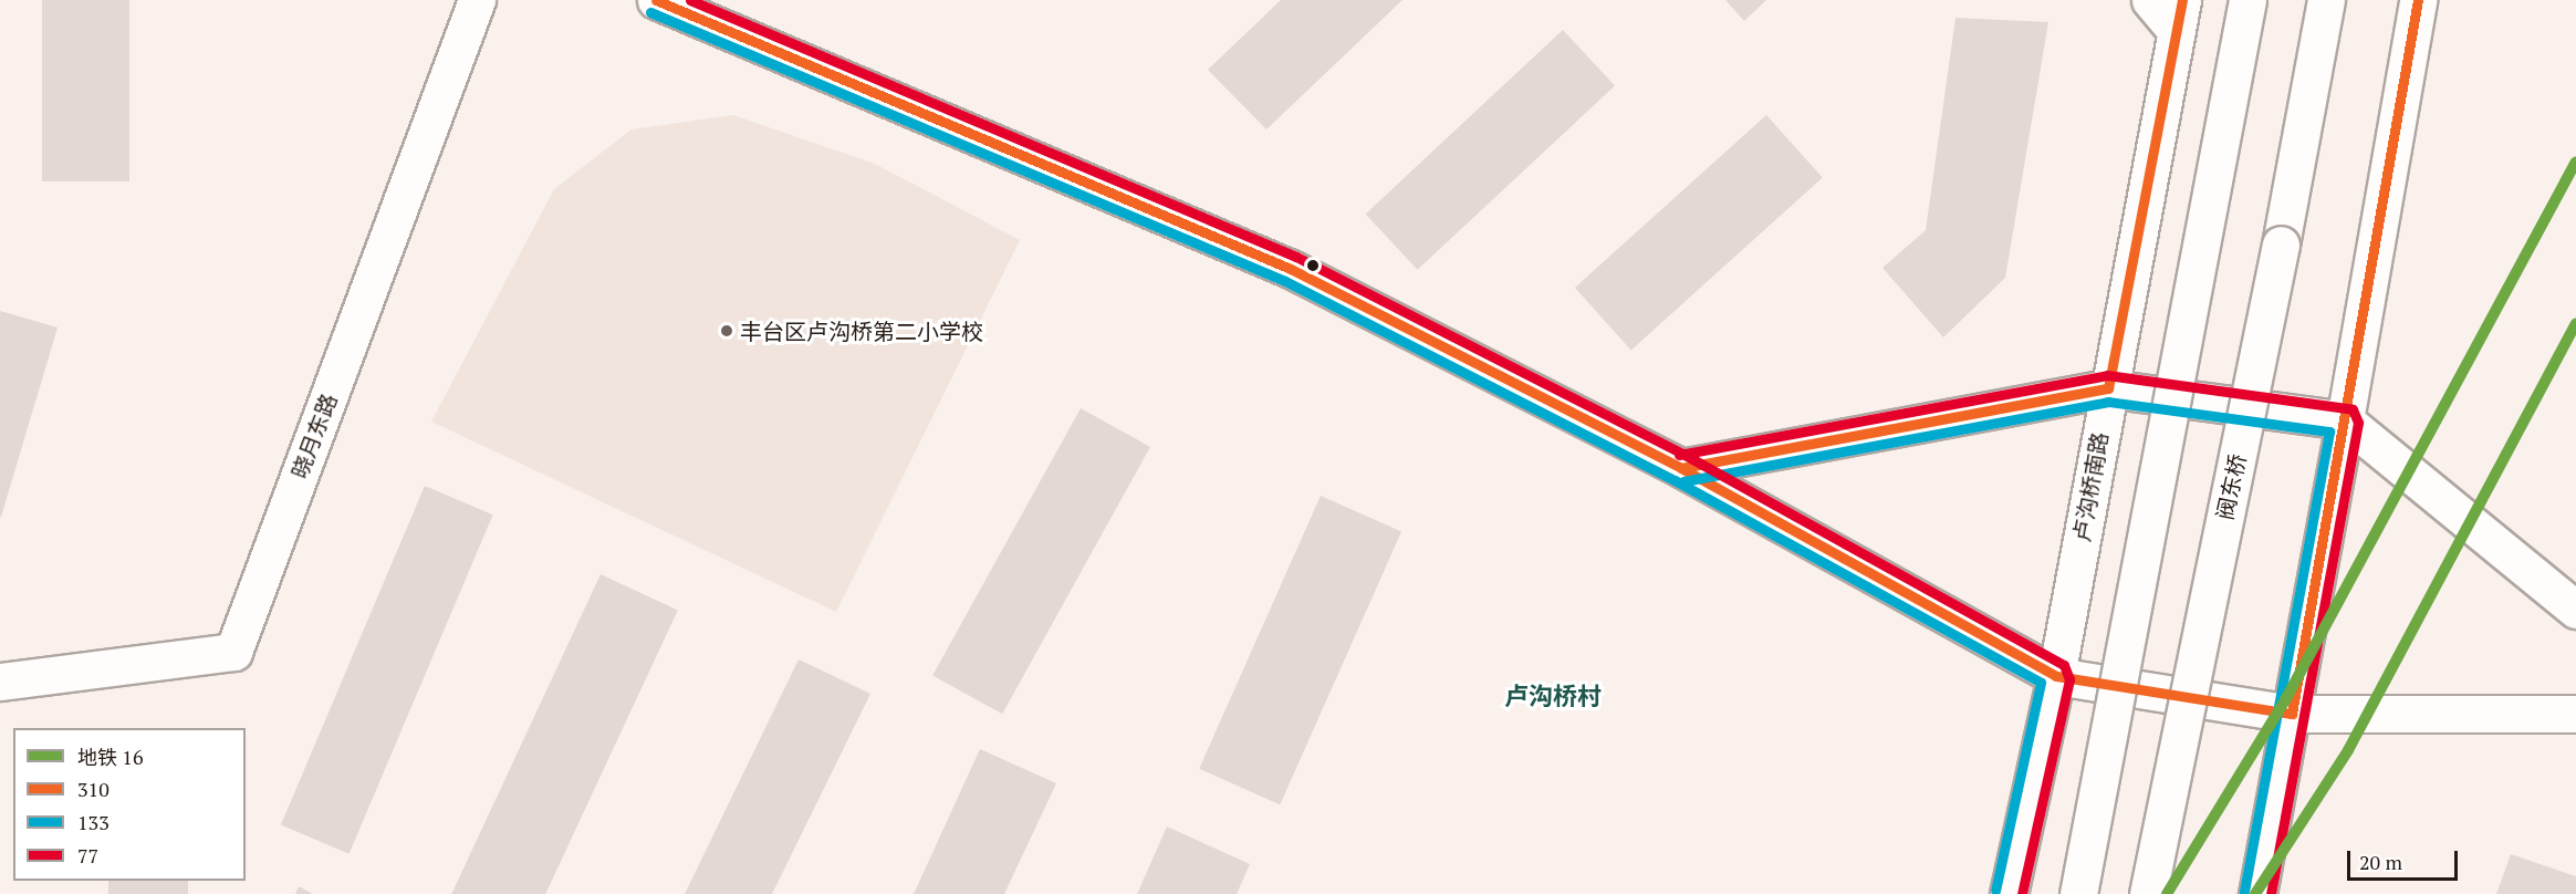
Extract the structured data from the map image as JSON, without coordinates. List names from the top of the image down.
{
  "streets": {
    "main road": ["晓月东路", "卢沟桥南路", "阀东桥"]
  },
  "districts": ["卢沟桥村"],
  "places": ["丰台区卢沟桥第二小学校"],
  "lines": [
    "transit line 310",
    "transit line 77",
    "transit line 133",
    "metro line 16"
  ],
  "legend": [
    "地铁 16",
    "310",
    "133",
    "77"
  ],
  "scale_bar": "20 m"
}
